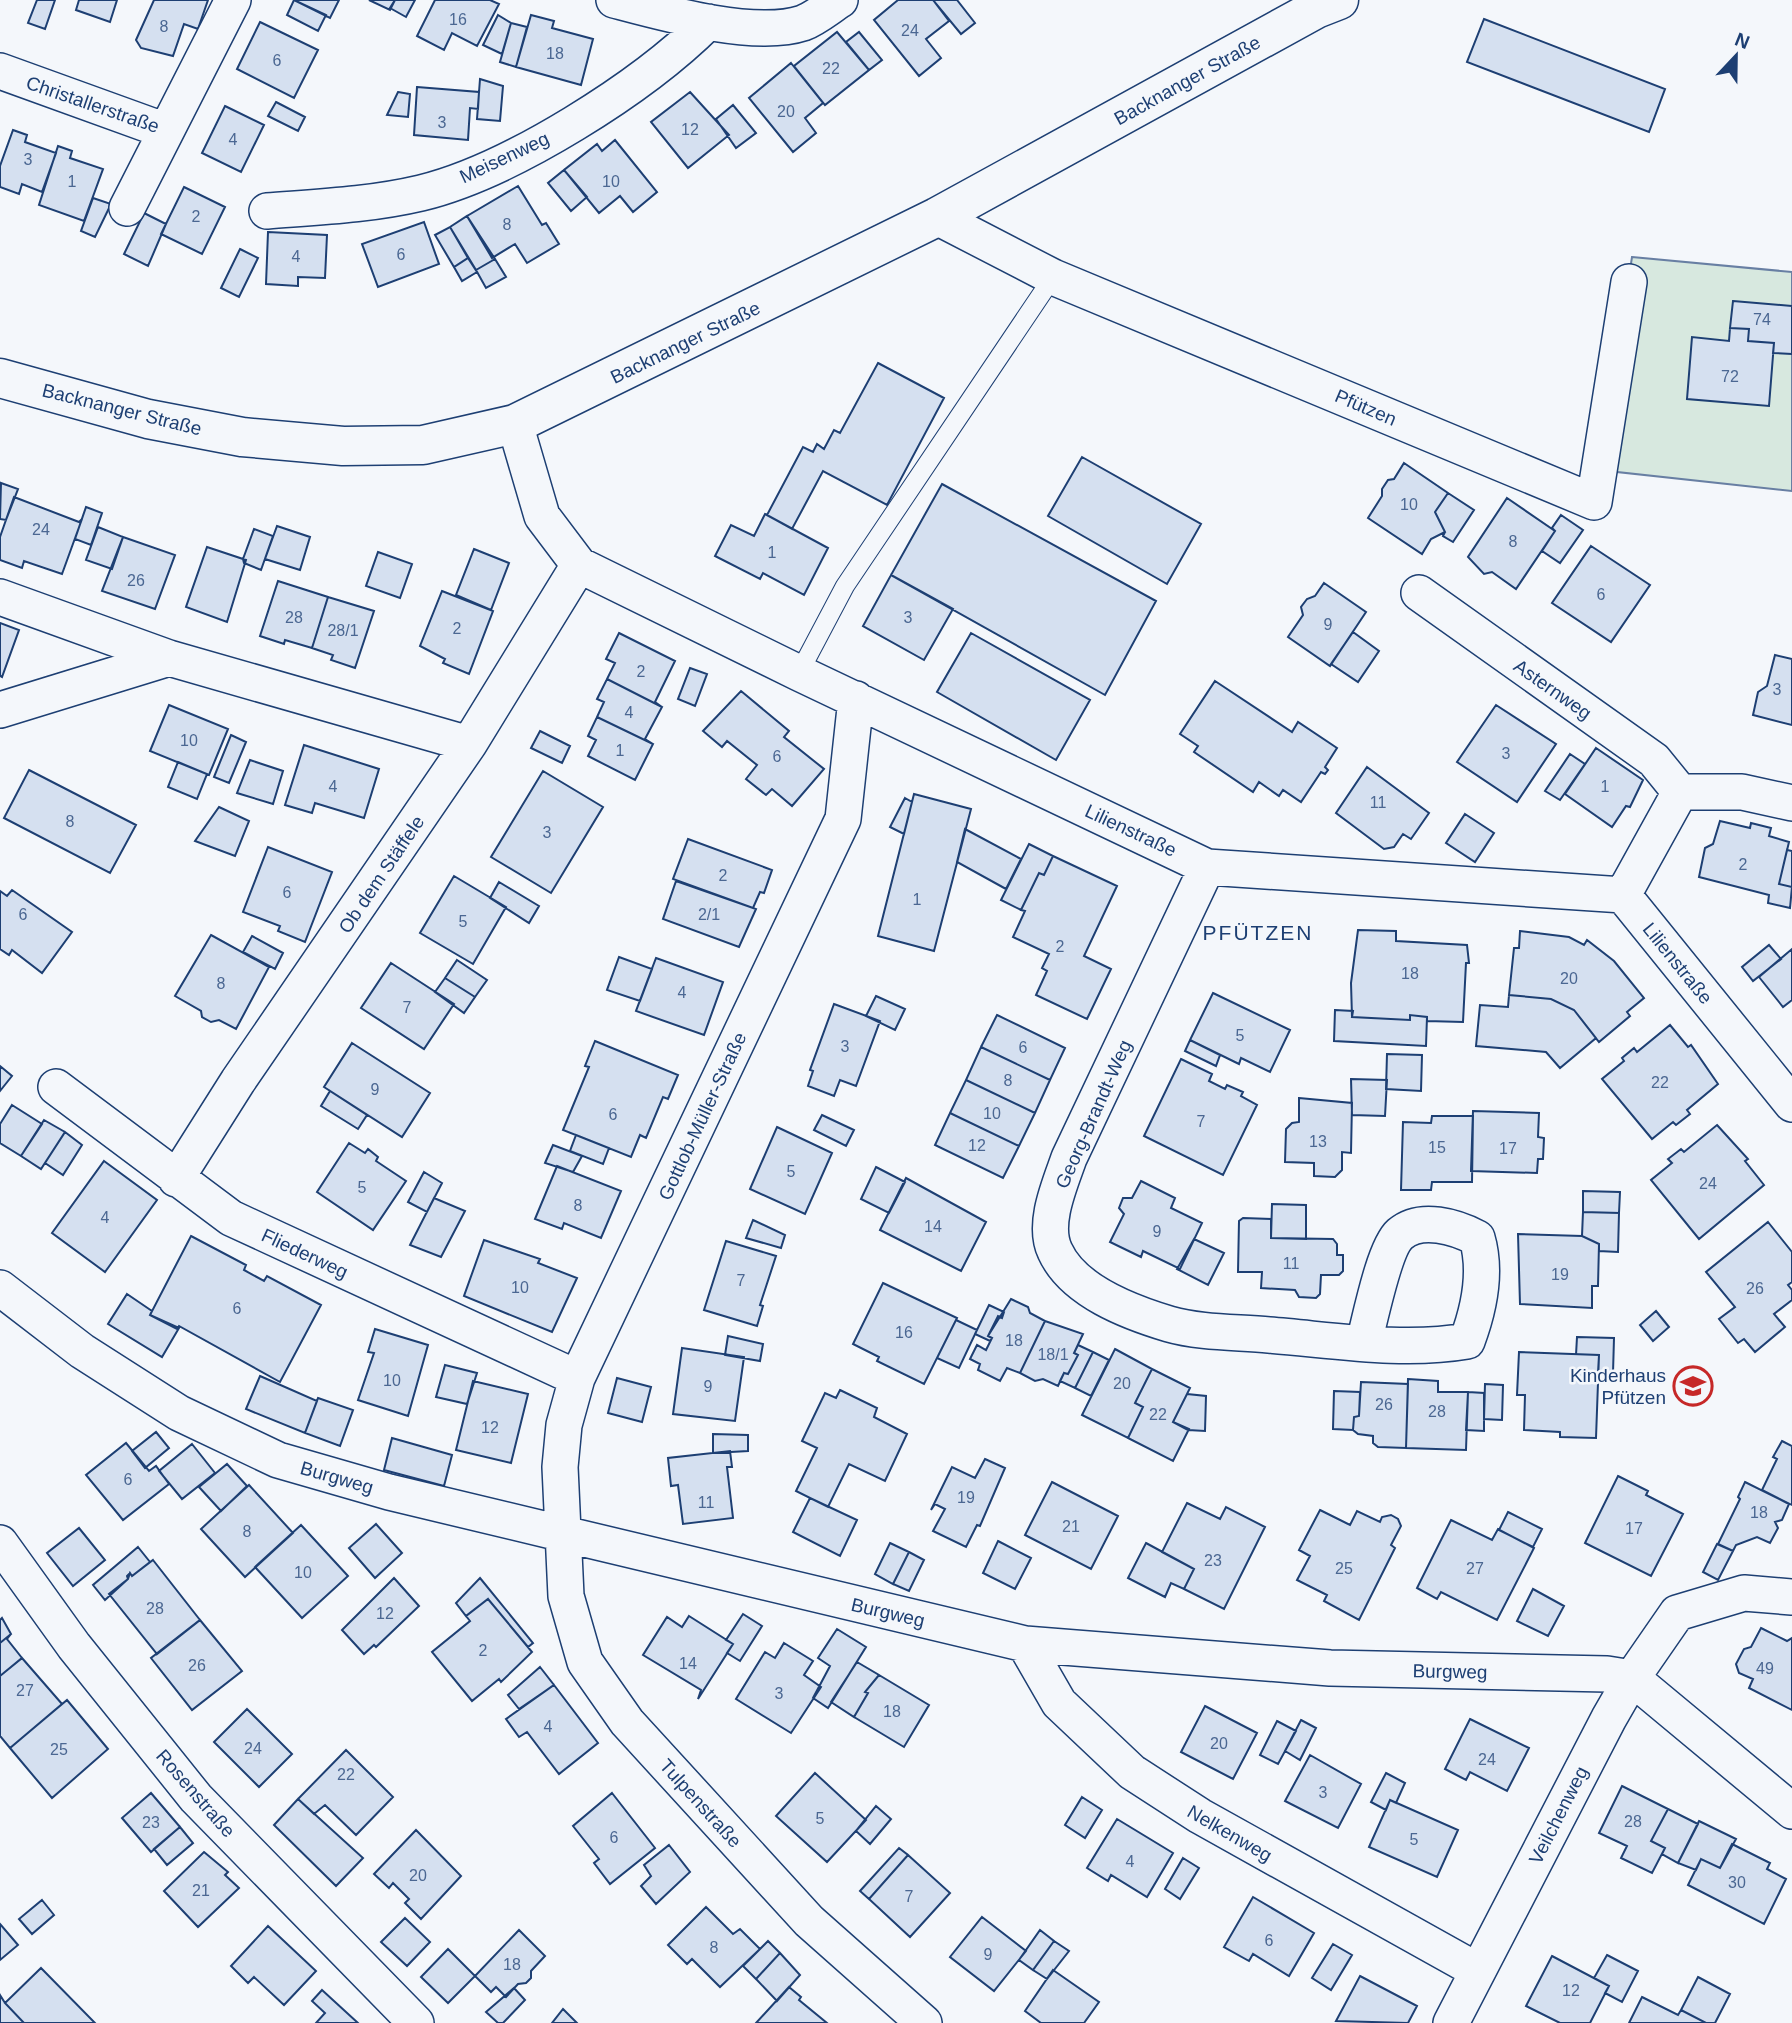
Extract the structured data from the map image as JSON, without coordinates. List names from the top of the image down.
{
  "streets": {
    "street": [
      "Backnanger Straße",
      "Christallerstraße",
      "Meisenweg",
      "Pfützen",
      "Asternweg",
      "Lilienstraße",
      "Ob dem Stäffele",
      "Georg-Brandt-Weg",
      "Gottlob-Müller-Straße",
      "Fliederweg",
      "Burgweg",
      "Rosenstraße",
      "Tulpenstraße",
      "Veilchenweg",
      "Nelkenweg"
    ]
  },
  "crossings": [
    ["Backnanger Straße", "Pfützen"],
    ["Backnanger Straße", "Lilienstraße"],
    ["Lilienstraße", "Ob dem Stäffele"],
    ["Lilienstraße", "Georg-Brandt-Weg"],
    ["Lilienstraße", "Gottlob-Müller-Straße"],
    ["Ob dem Stäffele", "Fliederweg"],
    ["Gottlob-Müller-Straße", "Fliederweg"],
    ["Gottlob-Müller-Straße", "Burgweg"],
    ["Gottlob-Müller-Straße", "Tulpenstraße"],
    ["Burgweg", "Tulpenstraße"],
    ["Burgweg", "Veilchenweg"],
    ["Burgweg", "Nelkenweg"],
    ["Veilchenweg", "Nelkenweg"]
  ],
  "districts": ["PFÜTZEN"],
  "places": {
    "school or university": ["Kinderhaus Pfützen"]
  },
  "house_numbers": [
    "16",
    "8",
    "24",
    "18",
    "6",
    "22",
    "20",
    "3",
    "12",
    "4",
    "3",
    "1",
    "10",
    "2",
    "8",
    "6",
    "4",
    "74",
    "72",
    "10",
    "24",
    "8",
    "1",
    "26",
    "6",
    "28",
    "3",
    "9",
    "2",
    "28/1",
    "2",
    "3",
    "4",
    "10",
    "1",
    "3",
    "6",
    "4",
    "1",
    "11",
    "8",
    "3",
    "2",
    "2",
    "6",
    "1",
    "6",
    "2/1",
    "5",
    "2",
    "18",
    "20",
    "8",
    "4",
    "7",
    "5",
    "3",
    "6",
    "8",
    "22",
    "9",
    "10",
    "6",
    "7",
    "13",
    "12",
    "15",
    "17",
    "5",
    "24",
    "5",
    "8",
    "4",
    "14",
    "9",
    "11",
    "19",
    "7",
    "10",
    "26",
    "6",
    "16",
    "18",
    "18/1",
    "10",
    "20",
    "9",
    "26",
    "28",
    "22",
    "12",
    "6",
    "19",
    "11",
    "18",
    "21",
    "17",
    "8",
    "23",
    "25",
    "27",
    "10",
    "28",
    "12",
    "2",
    "14",
    "26",
    "49",
    "27",
    "3",
    "18",
    "4",
    "20",
    "24",
    "25",
    "24",
    "22",
    "3",
    "5",
    "28",
    "23",
    "6",
    "5",
    "4",
    "20",
    "30",
    "21",
    "7",
    "6",
    "8",
    "9",
    "18",
    "12"
  ],
  "north": "top"
}
